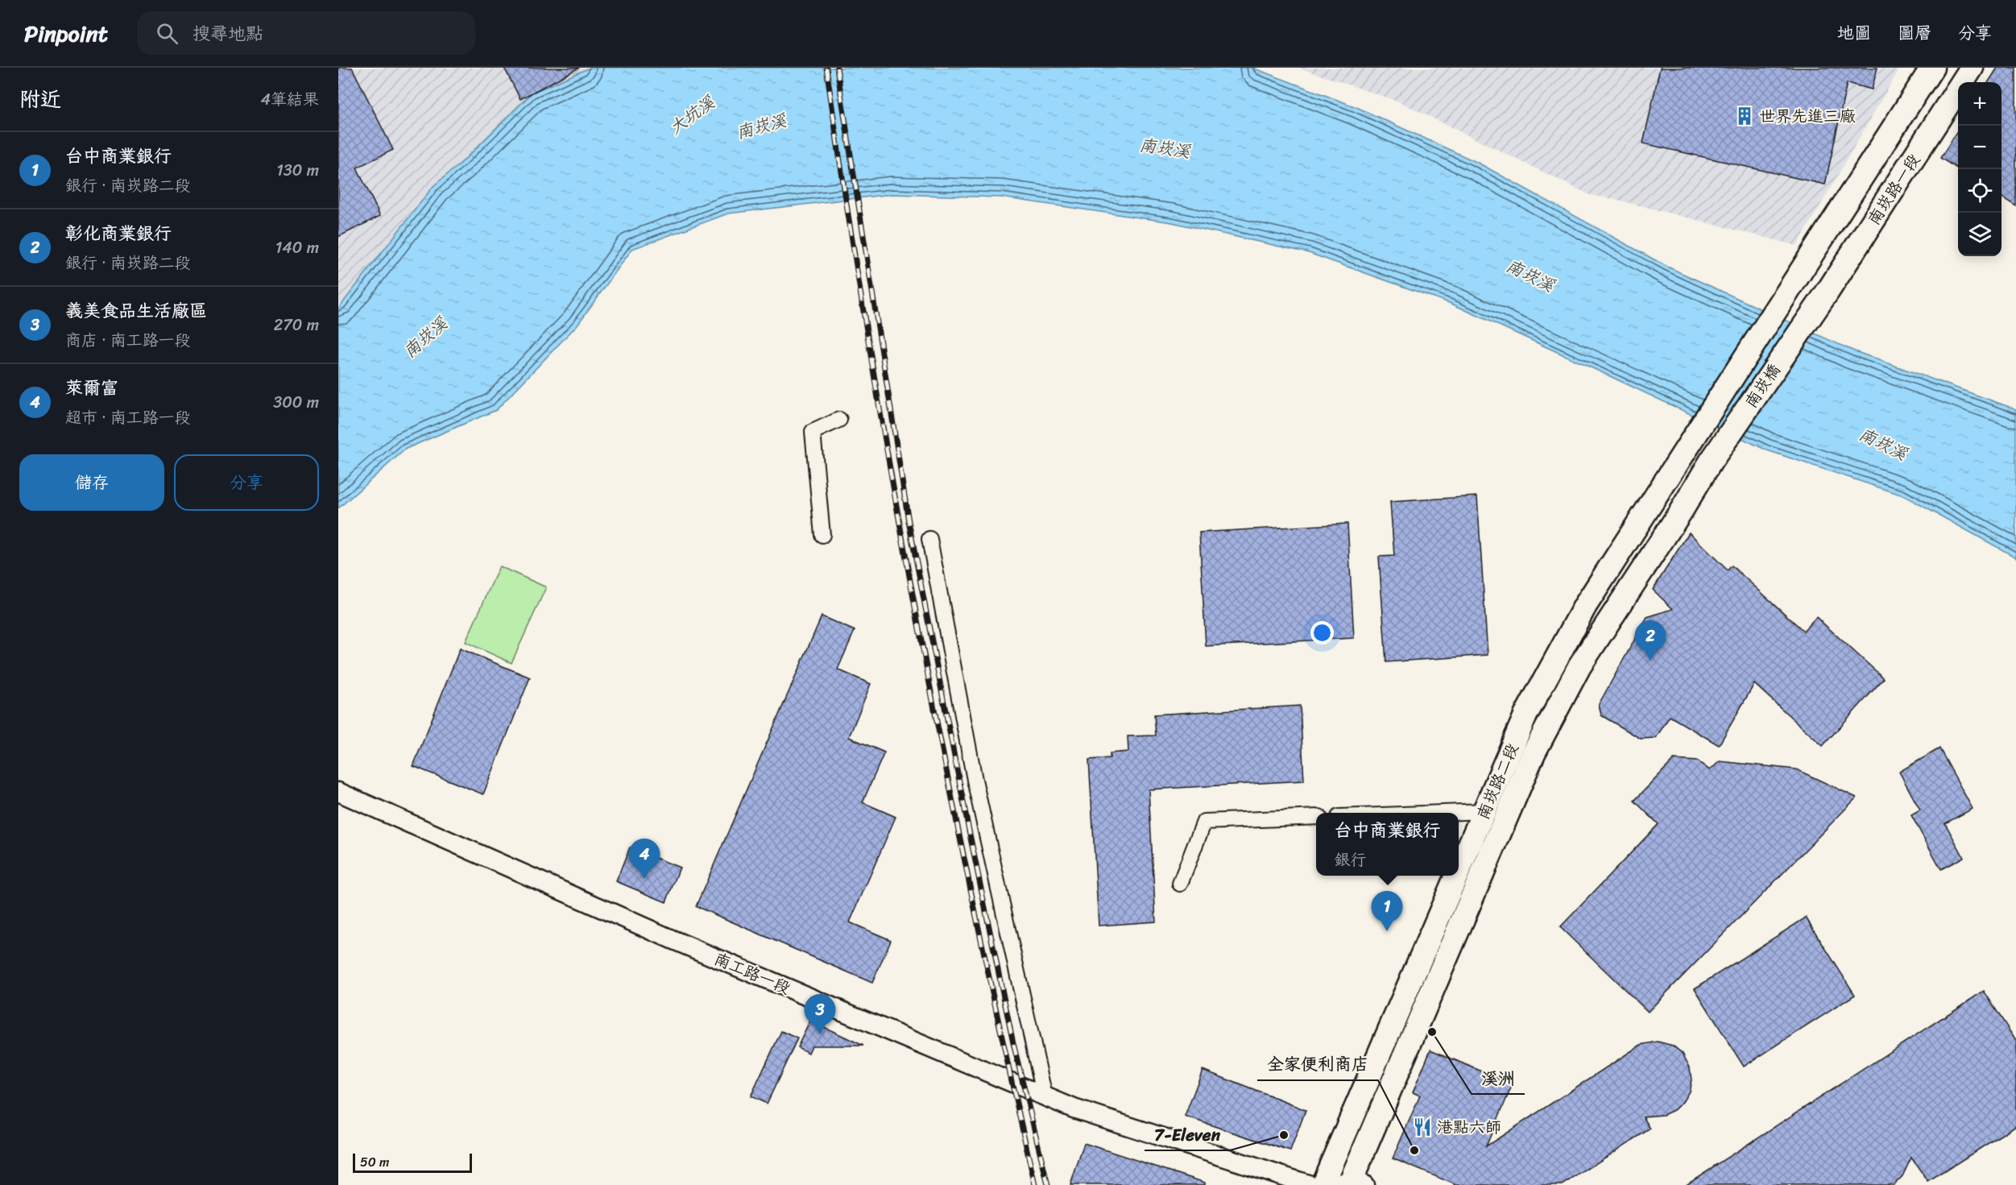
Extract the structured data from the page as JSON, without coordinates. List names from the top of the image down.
{
  "streets": {
    "main road": ["南崁路一段", "南崁橋", "南崁路二段"],
    "street": ["南工路一段"]
  },
  "crossings": [
    ["南崁路一段", "南崁橋"],
    ["南崁橋", "南崁路二段"]
  ],
  "water": ["大坑溪", "南崁溪"],
  "places": {
    "building": ["世界先進三廠"],
    "other": ["溪洲", "7-Eleven", "全家便利商店"],
    "restaurant": ["港點六師"]
  },
  "scale_bar": "50 m",
  "page": {
    "header": "Pinpoint",
    "search": "搜尋地點",
    "nav": ["地圖", "圖層", "分享"],
    "heading": ["附近", "4筆結果"],
    "map_buttons": ["+", "−"],
    "list": [
      {
        "mark": "1",
        "name": "台中商業銀行",
        "note": "銀行 · 南崁路二段",
        "value": "130 m"
      },
      {
        "mark": "2",
        "name": "彰化商業銀行",
        "note": "銀行 · 南崁路二段",
        "value": "140 m"
      },
      {
        "mark": "3",
        "name": "義美食品生活廠區",
        "note": "商店 · 南工路一段",
        "value": "270 m"
      },
      {
        "mark": "4",
        "name": "萊爾富",
        "note": "超市 · 南工路一段",
        "value": "300 m"
      }
    ],
    "buttons": ["儲存", "分享"],
    "pins": [
      "2",
      "4",
      "1",
      "3"
    ],
    "popup": ["台中商業銀行", "銀行"],
    "scale": "50 m"
  }
}
